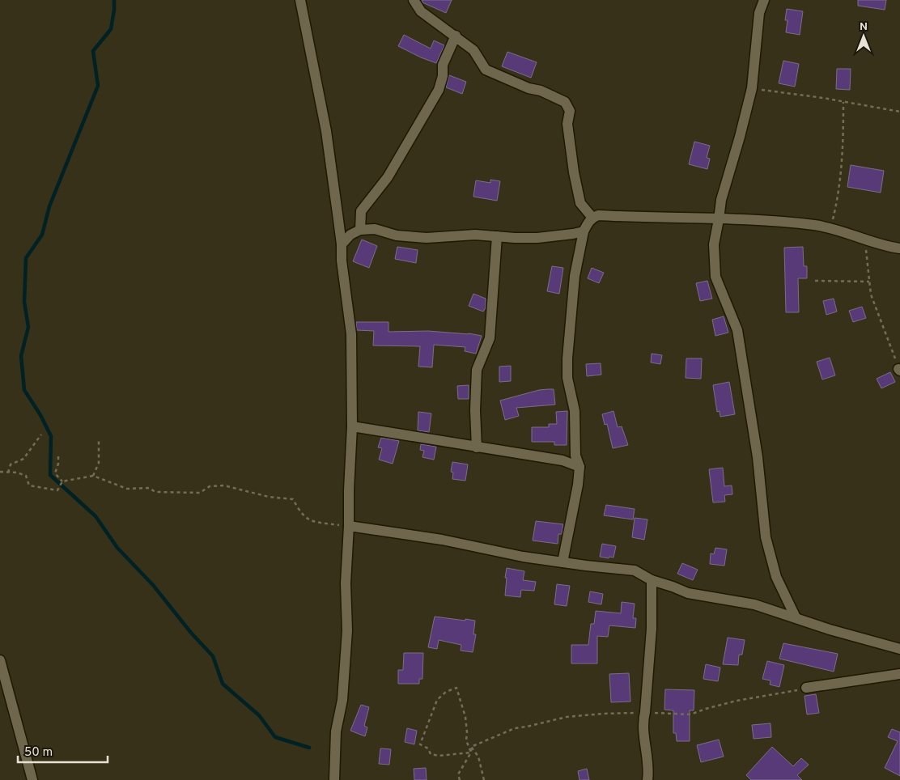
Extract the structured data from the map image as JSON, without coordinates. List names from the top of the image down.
{
  "scale_bar": "50 m",
  "north": "top"
}
